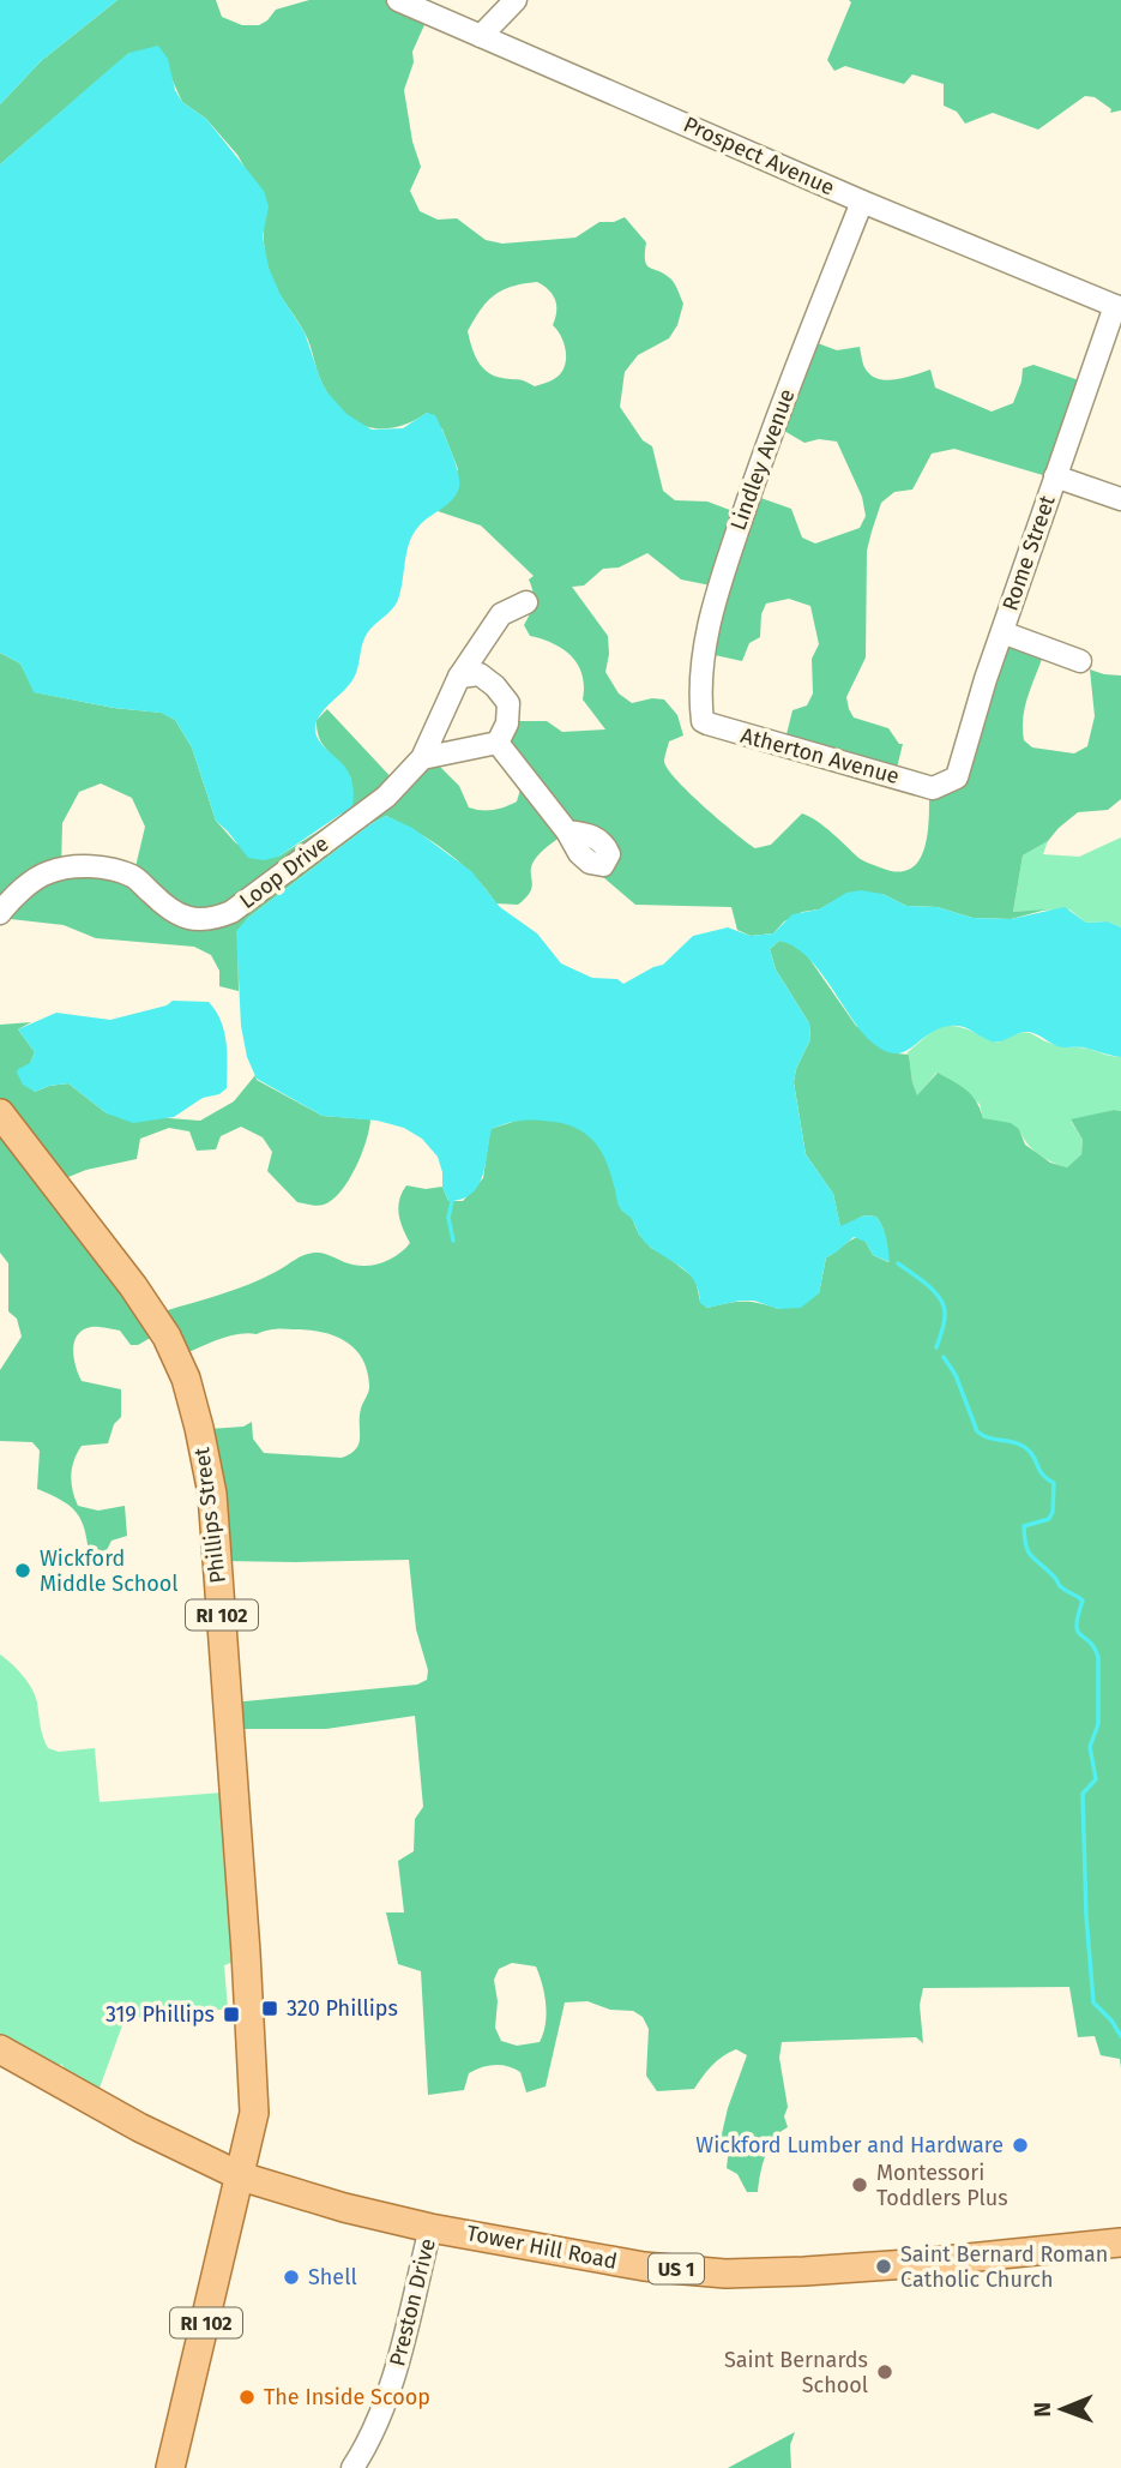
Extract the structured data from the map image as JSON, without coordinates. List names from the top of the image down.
{
  "streets": {
    "main road": [
      "Phillips Street",
      "RI 102",
      "Tower Hill Road",
      "US 1"
    ],
    "street": [
      "Prospect Avenue",
      "Lindley Avenue",
      "Rome Street",
      "Atherton Avenue",
      "Loop Drive",
      "Preston Drive"
    ]
  },
  "crossings": [
    ["Prospect Avenue", "Lindley Avenue"],
    ["Prospect Avenue", "Rome Street"],
    ["Lindley Avenue", "Atherton Avenue"],
    ["Rome Street", "Atherton Avenue"],
    ["Phillips Street", "RI 102"],
    ["Phillips Street", "Tower Hill Road"],
    ["RI 102", "Tower Hill Road"],
    ["Tower Hill Road", "Preston Drive"]
  ],
  "places": {
    "other": [
      "Wickford Middle School",
      "Wickford Lumber and Hardware",
      "Montessori Toddlers Plus",
      "Saint Bernard Roman Catholic Church",
      "Shell",
      "Saint Bernards School",
      "The Inside Scoop"
    ],
    "transit": ["320 Phillips", "319 Phillips"]
  },
  "north": "left"
}
